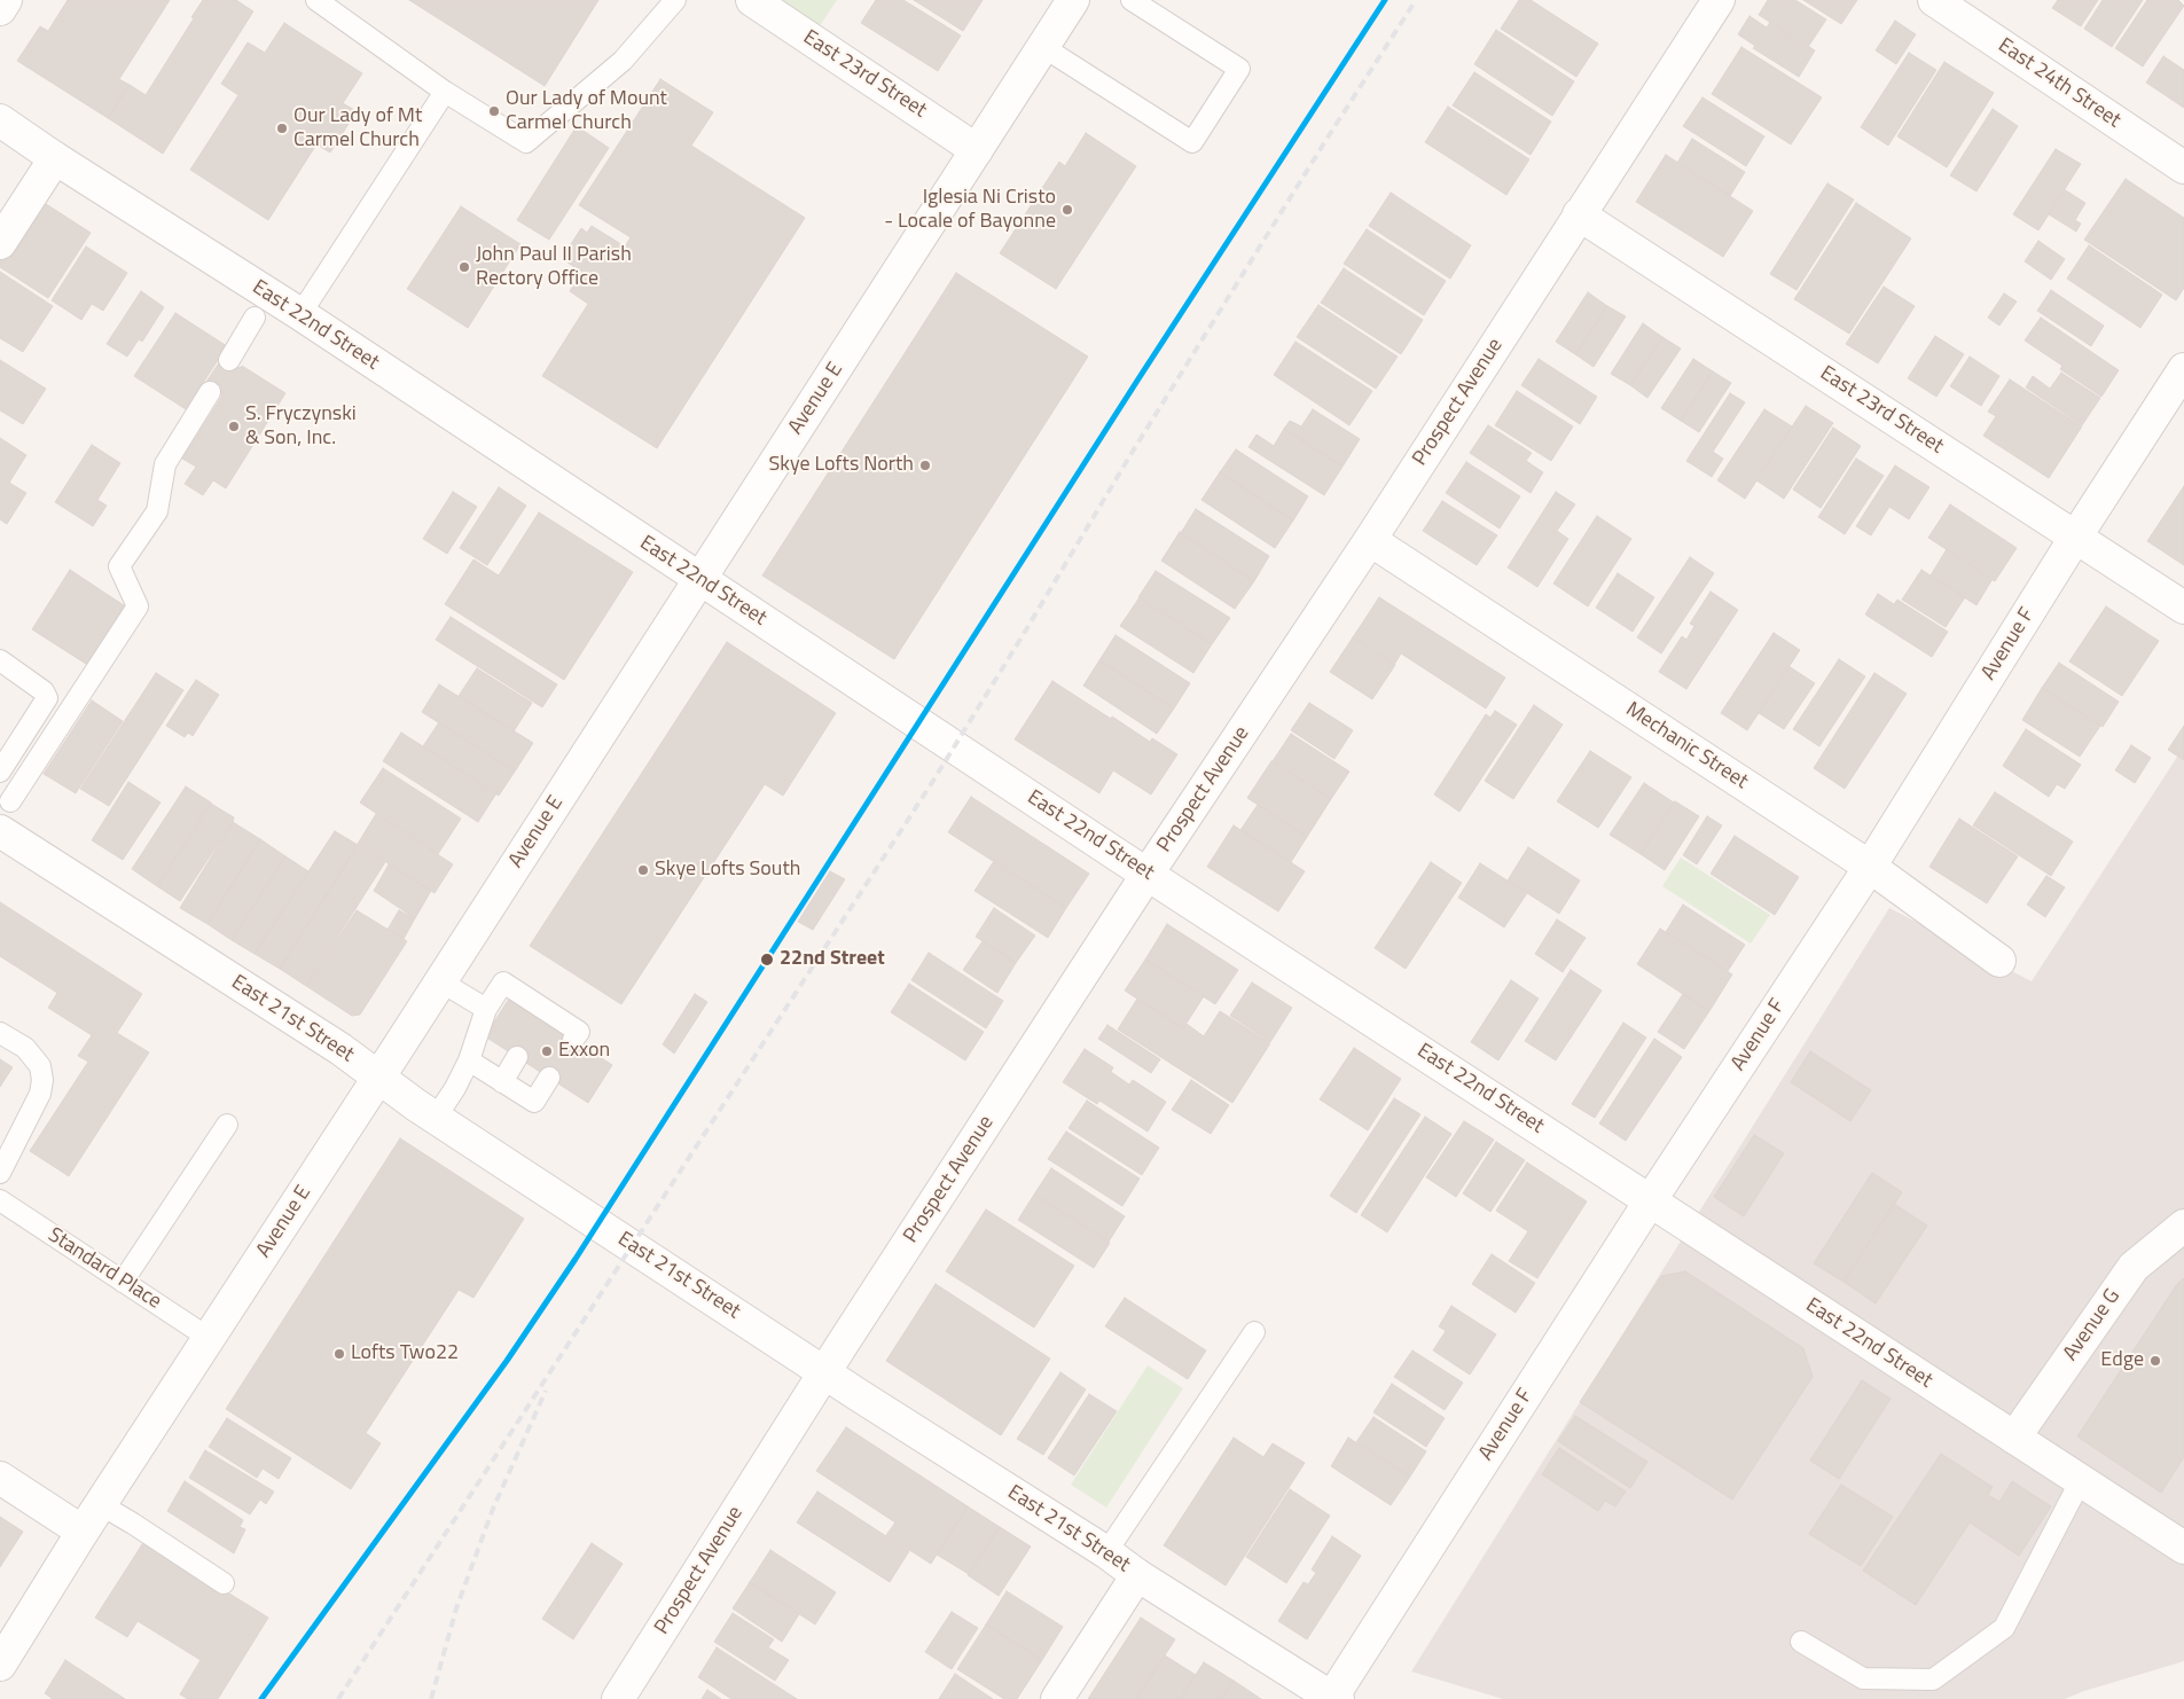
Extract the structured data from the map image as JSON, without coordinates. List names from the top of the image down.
{
  "streets": {
    "street": [
      "East 23rd Street",
      "East 24th Street",
      "East 22nd Street",
      "Avenue E",
      "Prospect Avenue",
      "Avenue F",
      "Mechanic Street",
      "East 21st Street",
      "Avenue G"
    ],
    "lane": ["Standard Place"]
  },
  "crossings": [
    ["East 23rd Street", "Avenue E"],
    ["East 23rd Street", "Prospect Avenue"],
    ["East 23rd Street", "Avenue F"],
    ["East 22nd Street", "Avenue E"],
    ["East 22nd Street", "Prospect Avenue"],
    ["East 22nd Street", "Avenue F"],
    ["East 22nd Street", "Avenue G"],
    ["Avenue E", "East 21st Street"],
    ["Avenue E", "Standard Place"],
    ["Prospect Avenue", "Mechanic Street"],
    ["Prospect Avenue", "East 21st Street"],
    ["Avenue F", "Mechanic Street"],
    ["Avenue F", "East 21st Street"]
  ],
  "places": [
    "Our Lady of Mount Carmel Church",
    "Our Lady of Mt Carmel Church",
    "Iglesia Ni Cristo - Locale of Bayonne",
    "John Paul II Parish Rectory Office",
    "S. Fryczynski & Son, Inc.",
    "Skye Lofts North",
    "Skye Lofts South",
    "22nd Street",
    "Exxon",
    "Lofts Two22",
    "Edge"
  ]
}
